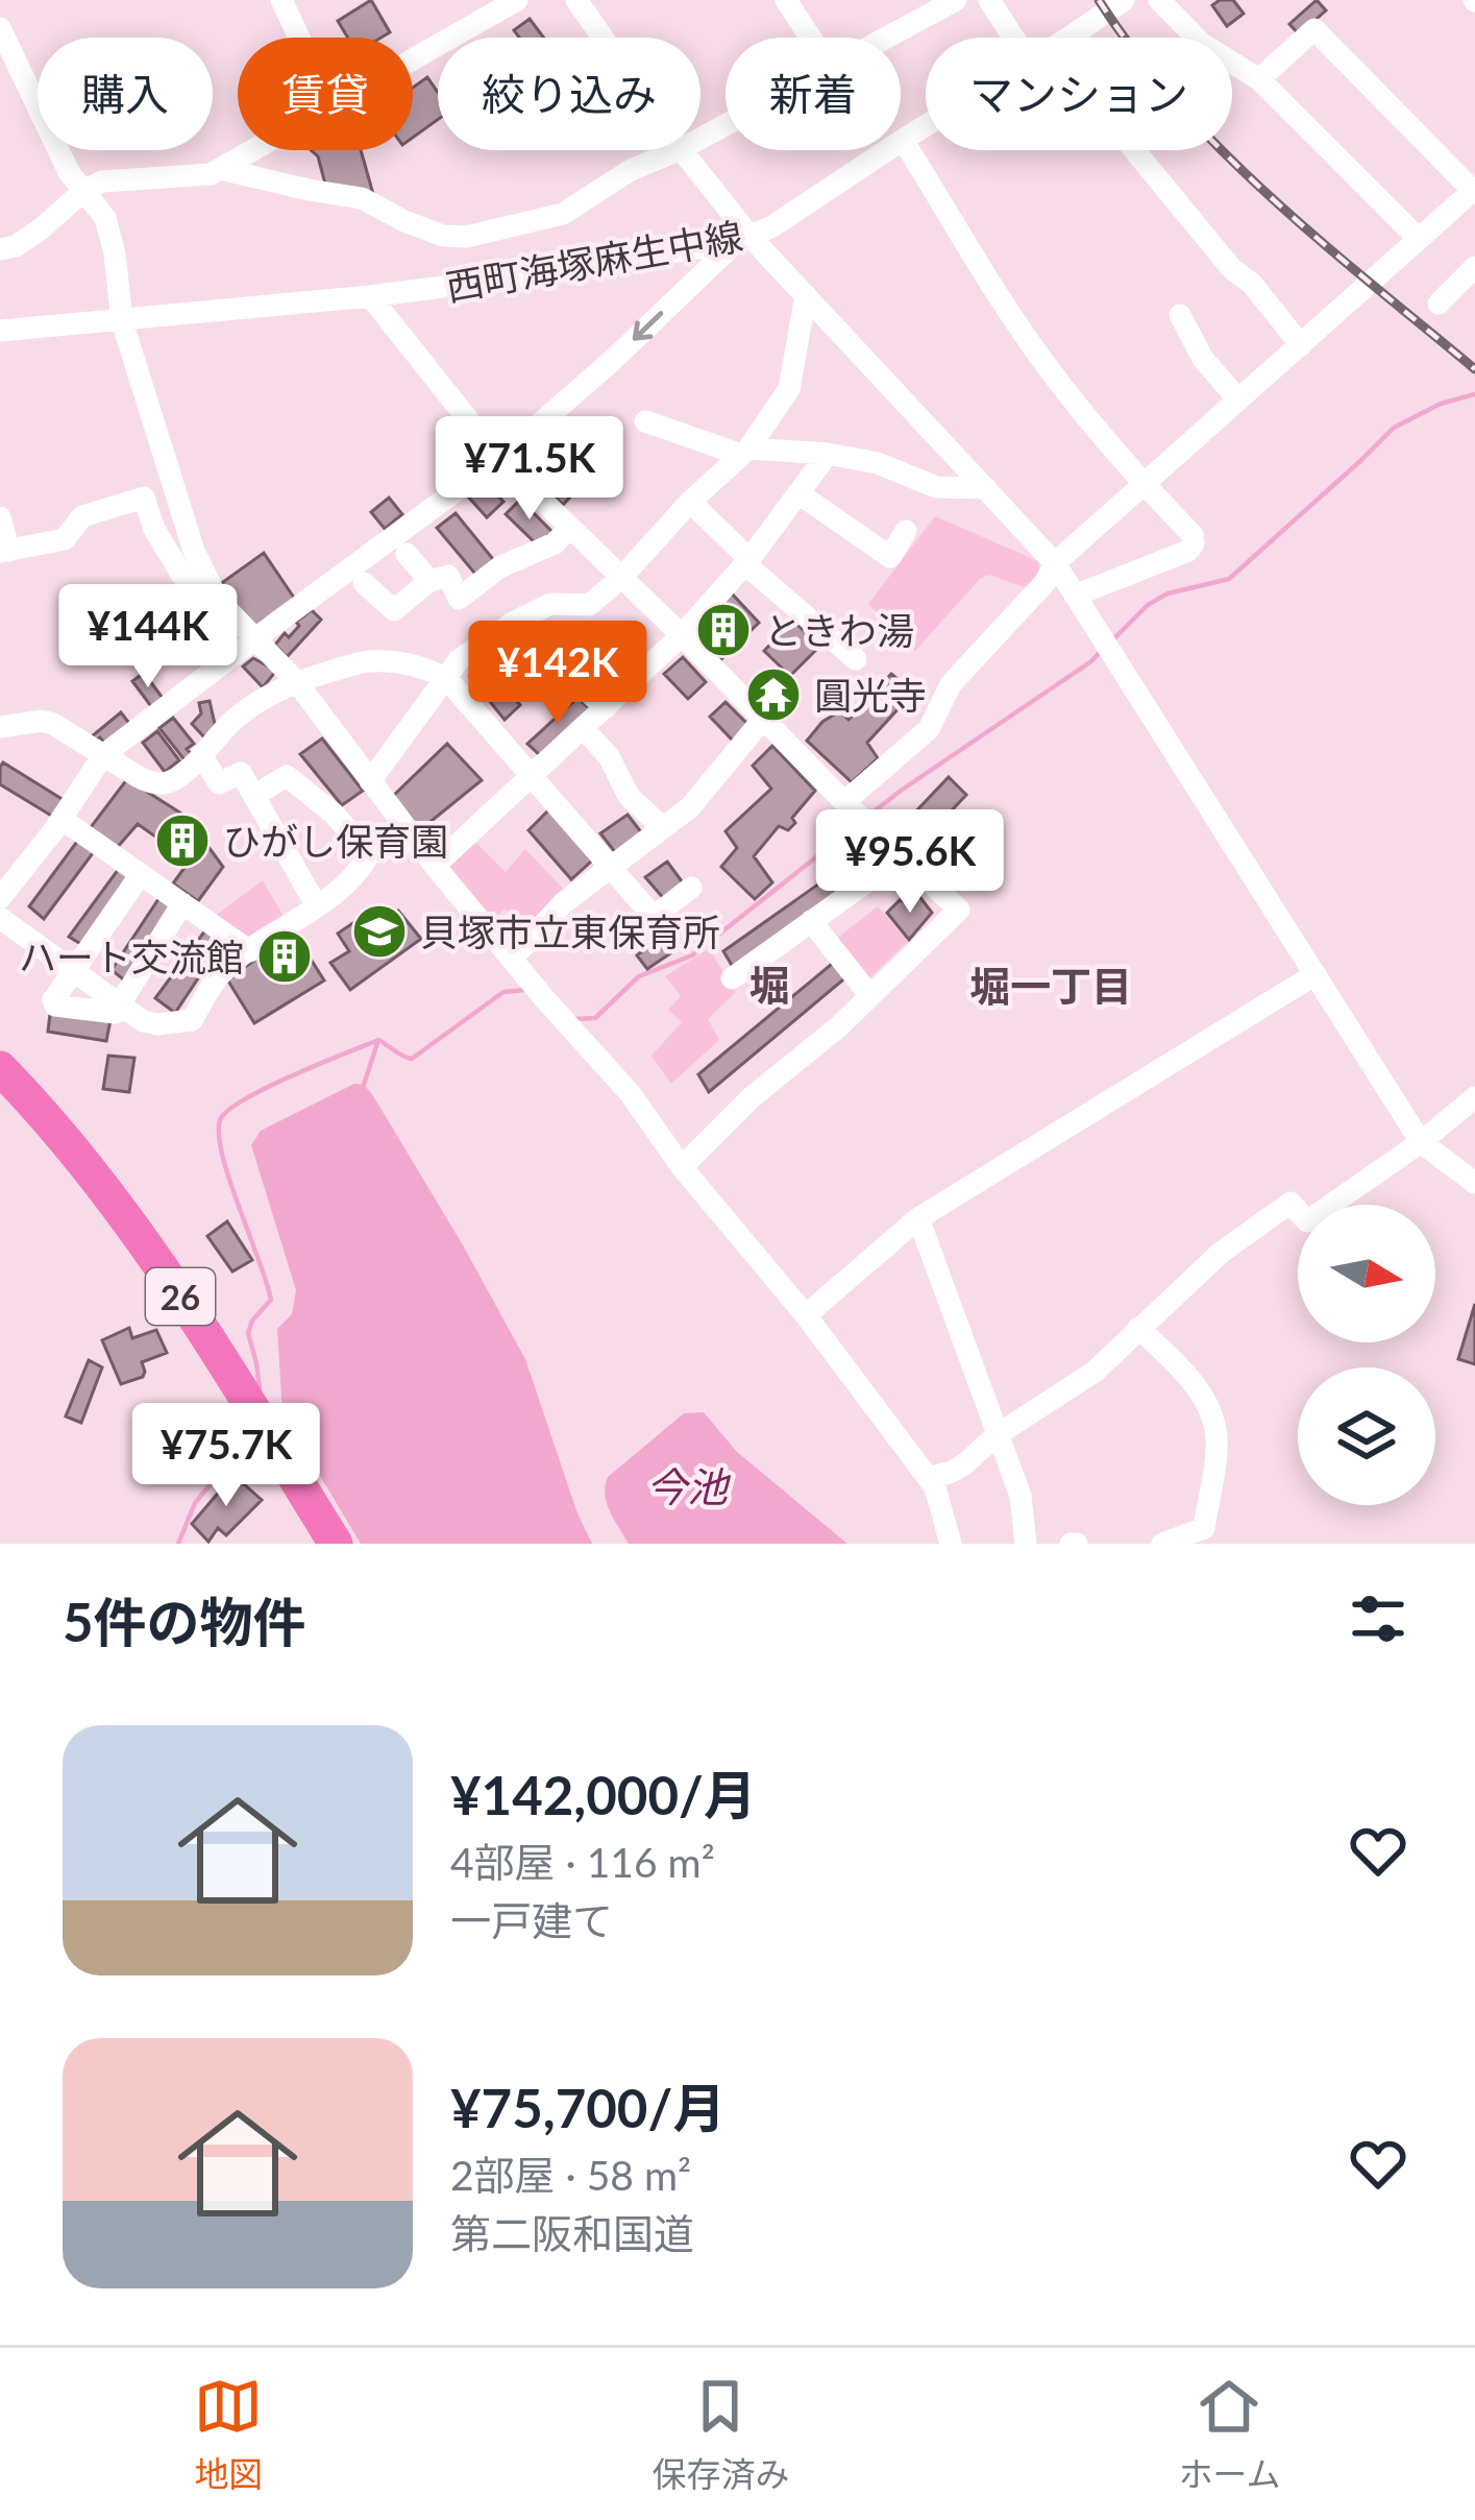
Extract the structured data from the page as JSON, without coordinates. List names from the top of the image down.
{
  "streets": {
    "highway": ["26"],
    "street": ["西町海塚麻生中線"]
  },
  "districts": ["堀", "堀一丁目"],
  "water": ["今池"],
  "places": {
    "building": ["ときわ湯", "ひがし保育園", "ハート交流館"],
    "temple": ["圓光寺"],
    "school or university": ["貝塚市立東保育所"]
  },
  "north": "right",
  "page": {
    "chip": [
      "購入",
      "賃貸",
      "絞り込み",
      "新着",
      "マンション"
    ],
    "price": [
      "¥71.5K",
      "¥144K",
      "¥142K",
      "¥95.6K",
      "¥75.7K"
    ],
    "heading": "5件の物件",
    "list": [
      {
        "name": "¥142,000/月",
        "note": "4部屋 · 116 m² · 一戸建て"
      },
      {
        "name": "¥75,700/月",
        "note": "2部屋 · 58 m² · 第二阪和国道"
      }
    ],
    "tabs": ["地図", "保存済み", "ホーム"]
  }
}
